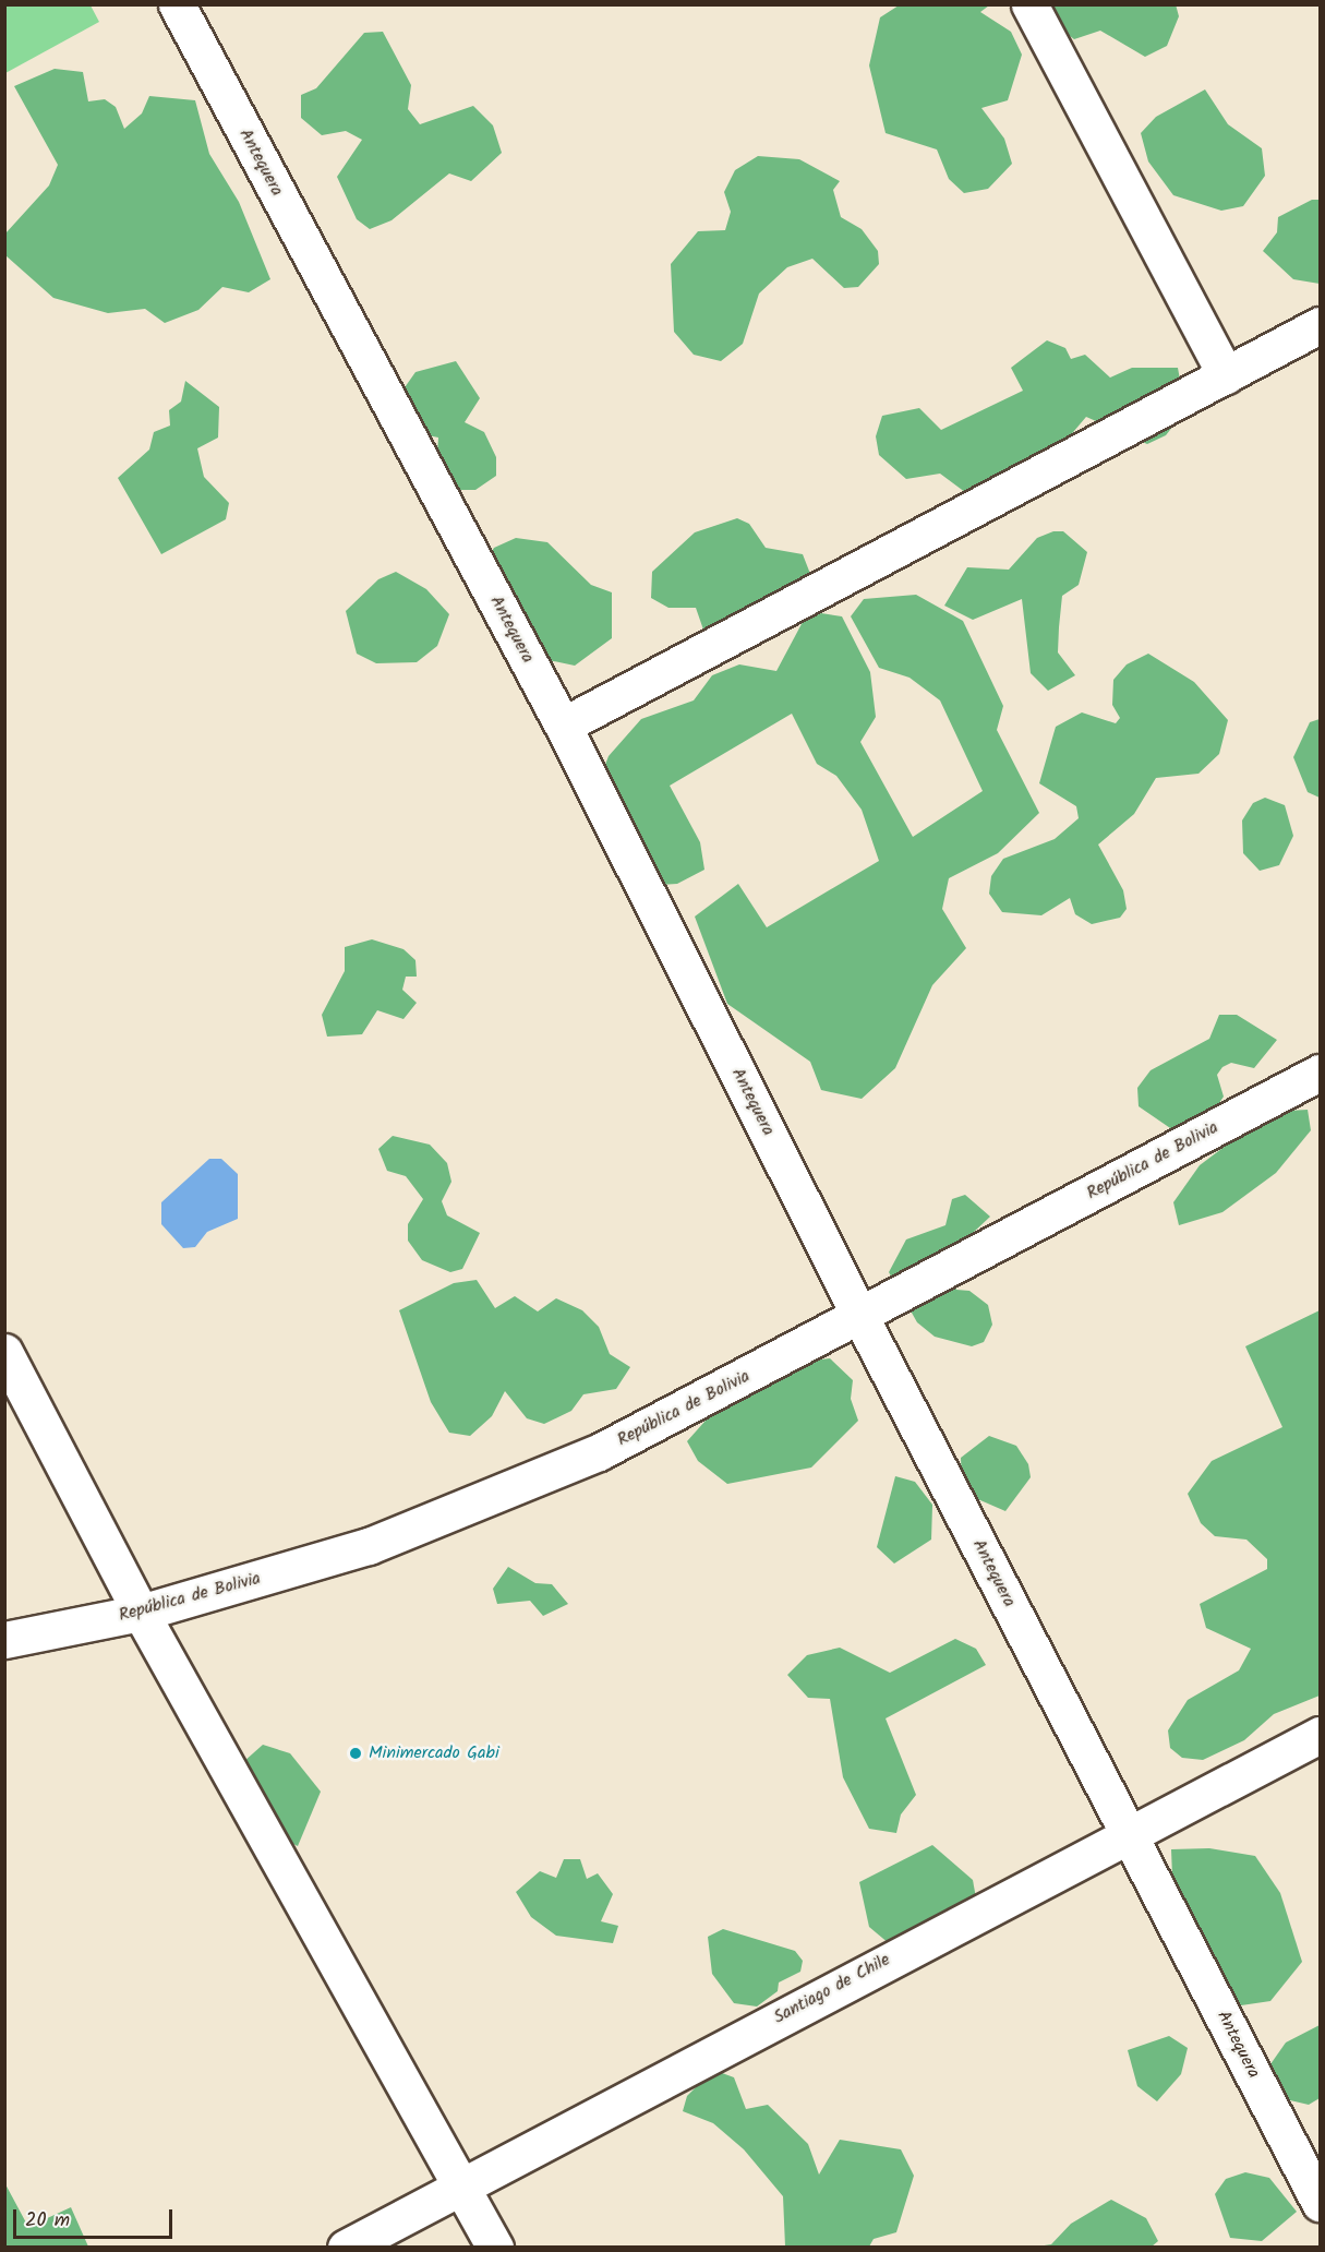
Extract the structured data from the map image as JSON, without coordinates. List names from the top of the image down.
{
  "streets": {
    "street": ["Antequera", "República de Bolivia", "Santiago de Chile"]
  },
  "crossings": [
    ["Antequera", "República de Bolivia"],
    ["Antequera", "Santiago de Chile"]
  ],
  "places": ["Minimercado Gabi"],
  "scale_bar": "20 m"
}
